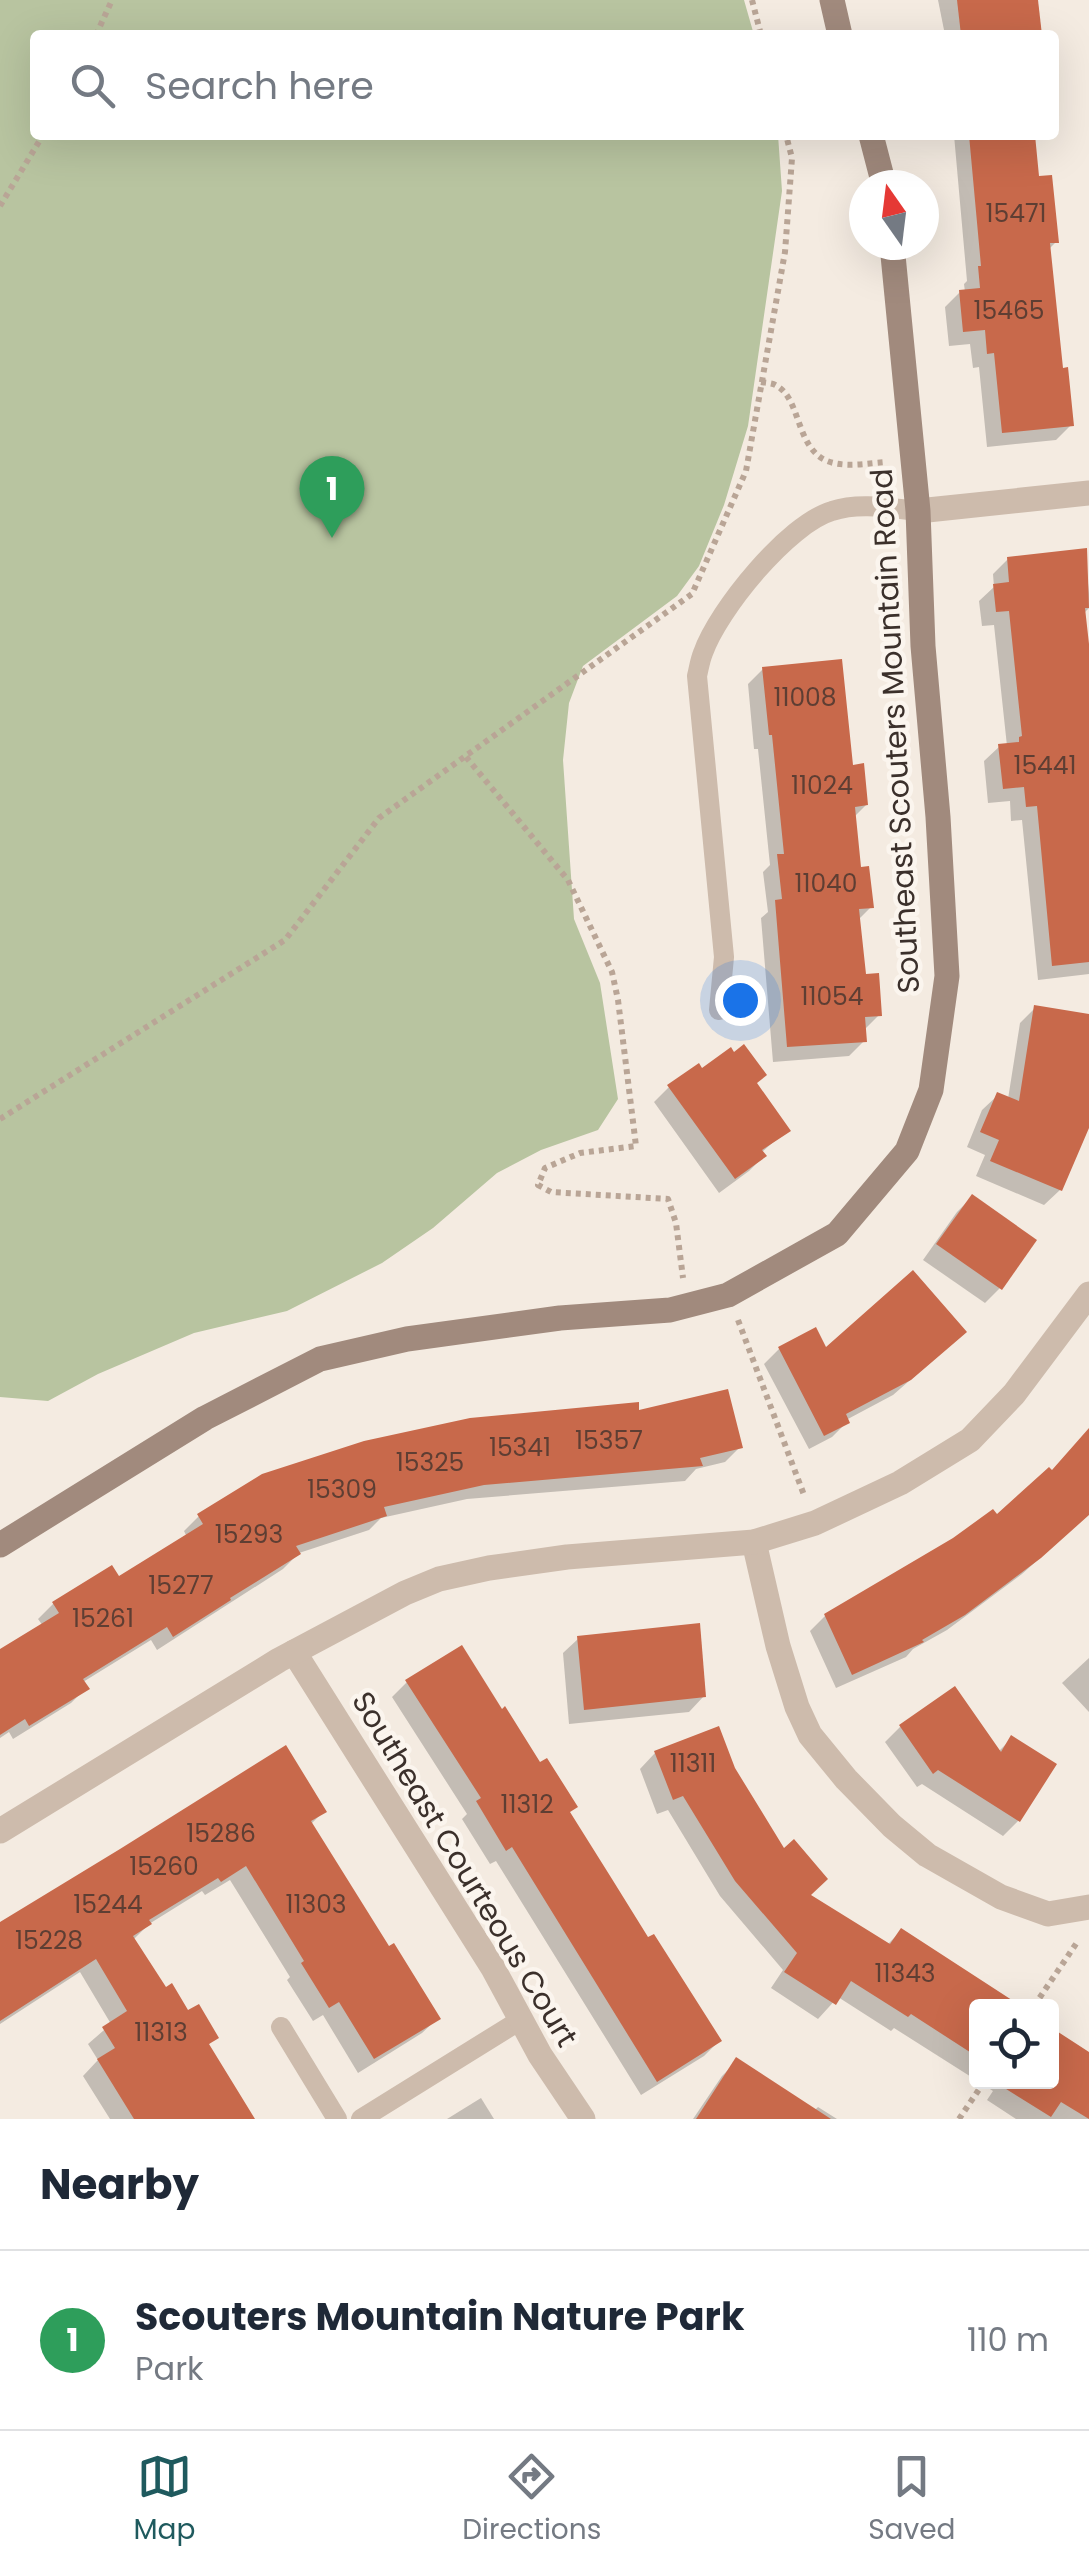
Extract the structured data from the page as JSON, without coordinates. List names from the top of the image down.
{
  "streets": {
    "street": ["Southeast Scouters Mountain Road", "Southeast Courteous Court"]
  },
  "house_numbers": [
    "15471",
    "15465",
    "11008",
    "15441",
    "11024",
    "11040",
    "11054",
    "15357",
    "15341",
    "15325",
    "15309",
    "15293",
    "15277",
    "15261",
    "11311",
    "11312",
    "15286",
    "15260",
    "15244",
    "11303",
    "15228",
    "11343",
    "11313"
  ],
  "north": "top",
  "page": {
    "search": "Search here",
    "pins": "1",
    "heading": "Nearby",
    "list": [
      {
        "mark": "1",
        "name": "Scouters Mountain Nature Park",
        "note": "Park",
        "value": "110 m"
      }
    ],
    "nav": ["Map", "Directions", "Saved"]
  }
}
